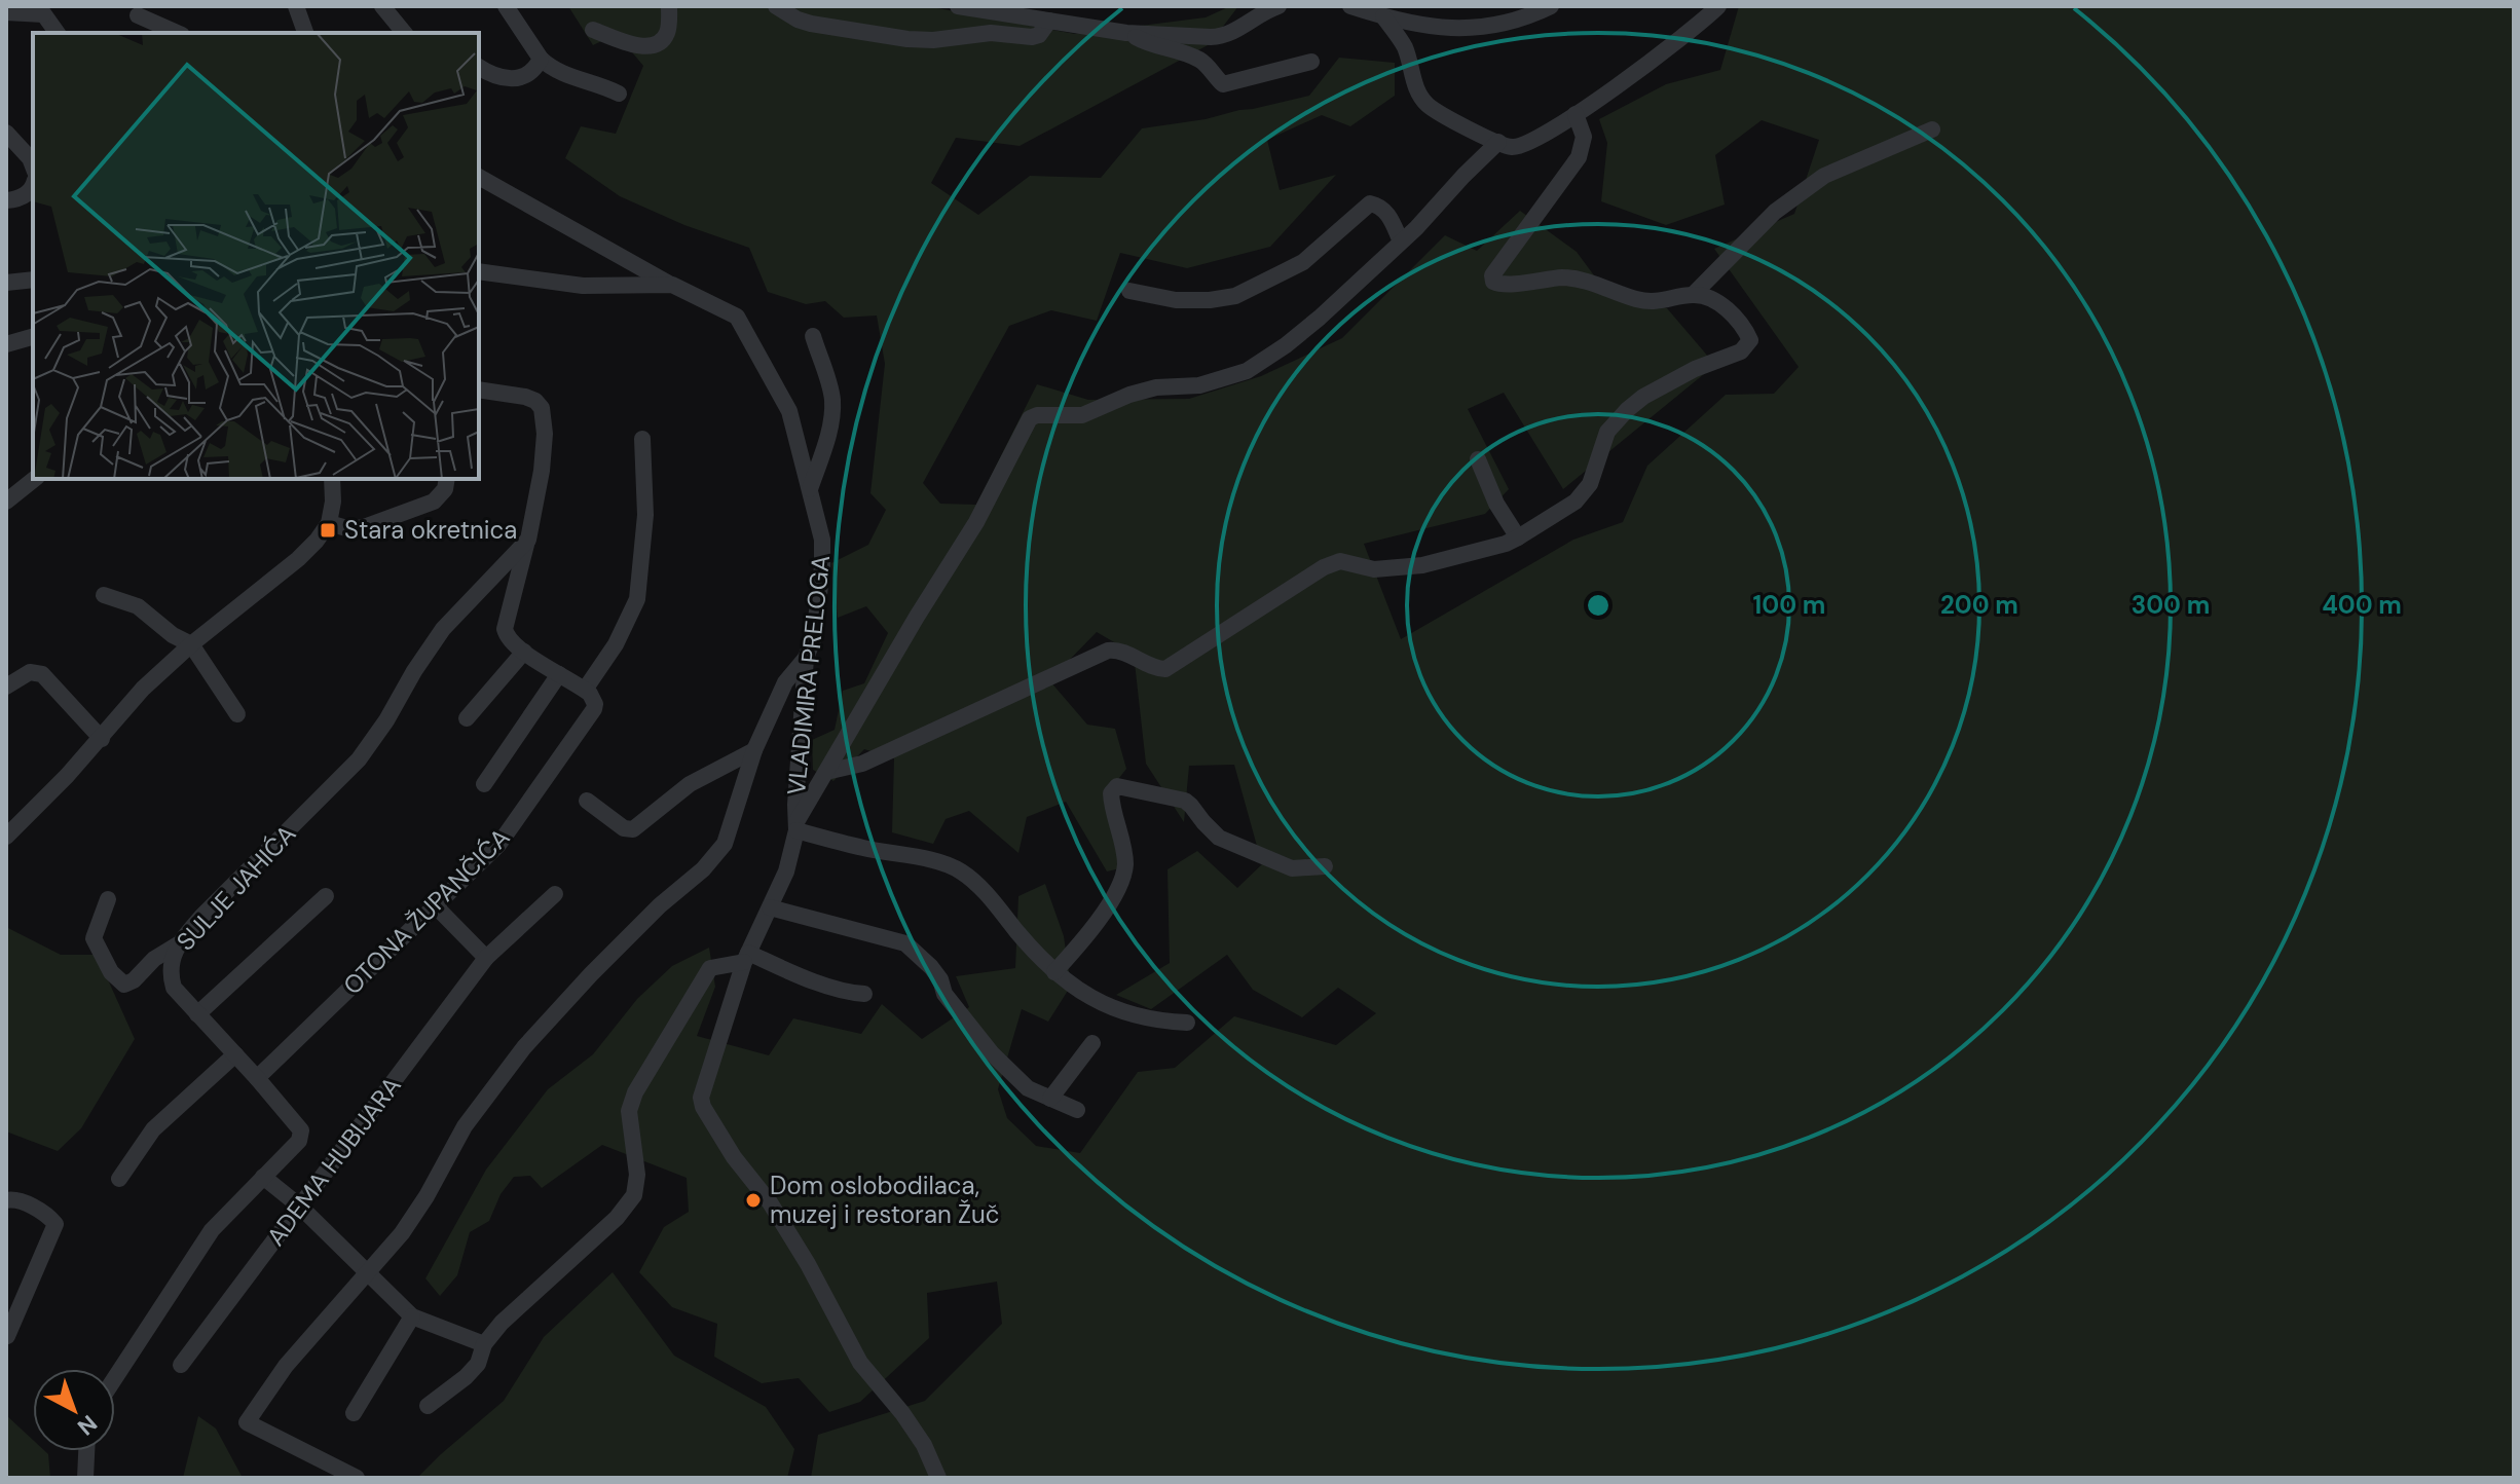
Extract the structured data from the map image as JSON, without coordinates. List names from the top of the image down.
{
  "streets": {
    "street": [
      "VLADIMIRA PRELOGA",
      "SULJE JAHIĆA",
      "OTONA ŽUPANČIĆA",
      "ADEMA HUBIJARA"
    ]
  },
  "crossings": [
    ["SULJE JAHIĆA", "OTONA ŽUPANČIĆA"]
  ],
  "places": {
    "transit": ["Stara okretnica"],
    "other": ["Dom oslobodilaca, muzej i restoran Žuč"]
  },
  "north": "bottom right",
  "rings": [
    "100 m",
    "200 m",
    "300 m",
    "400 m"
  ]
}
